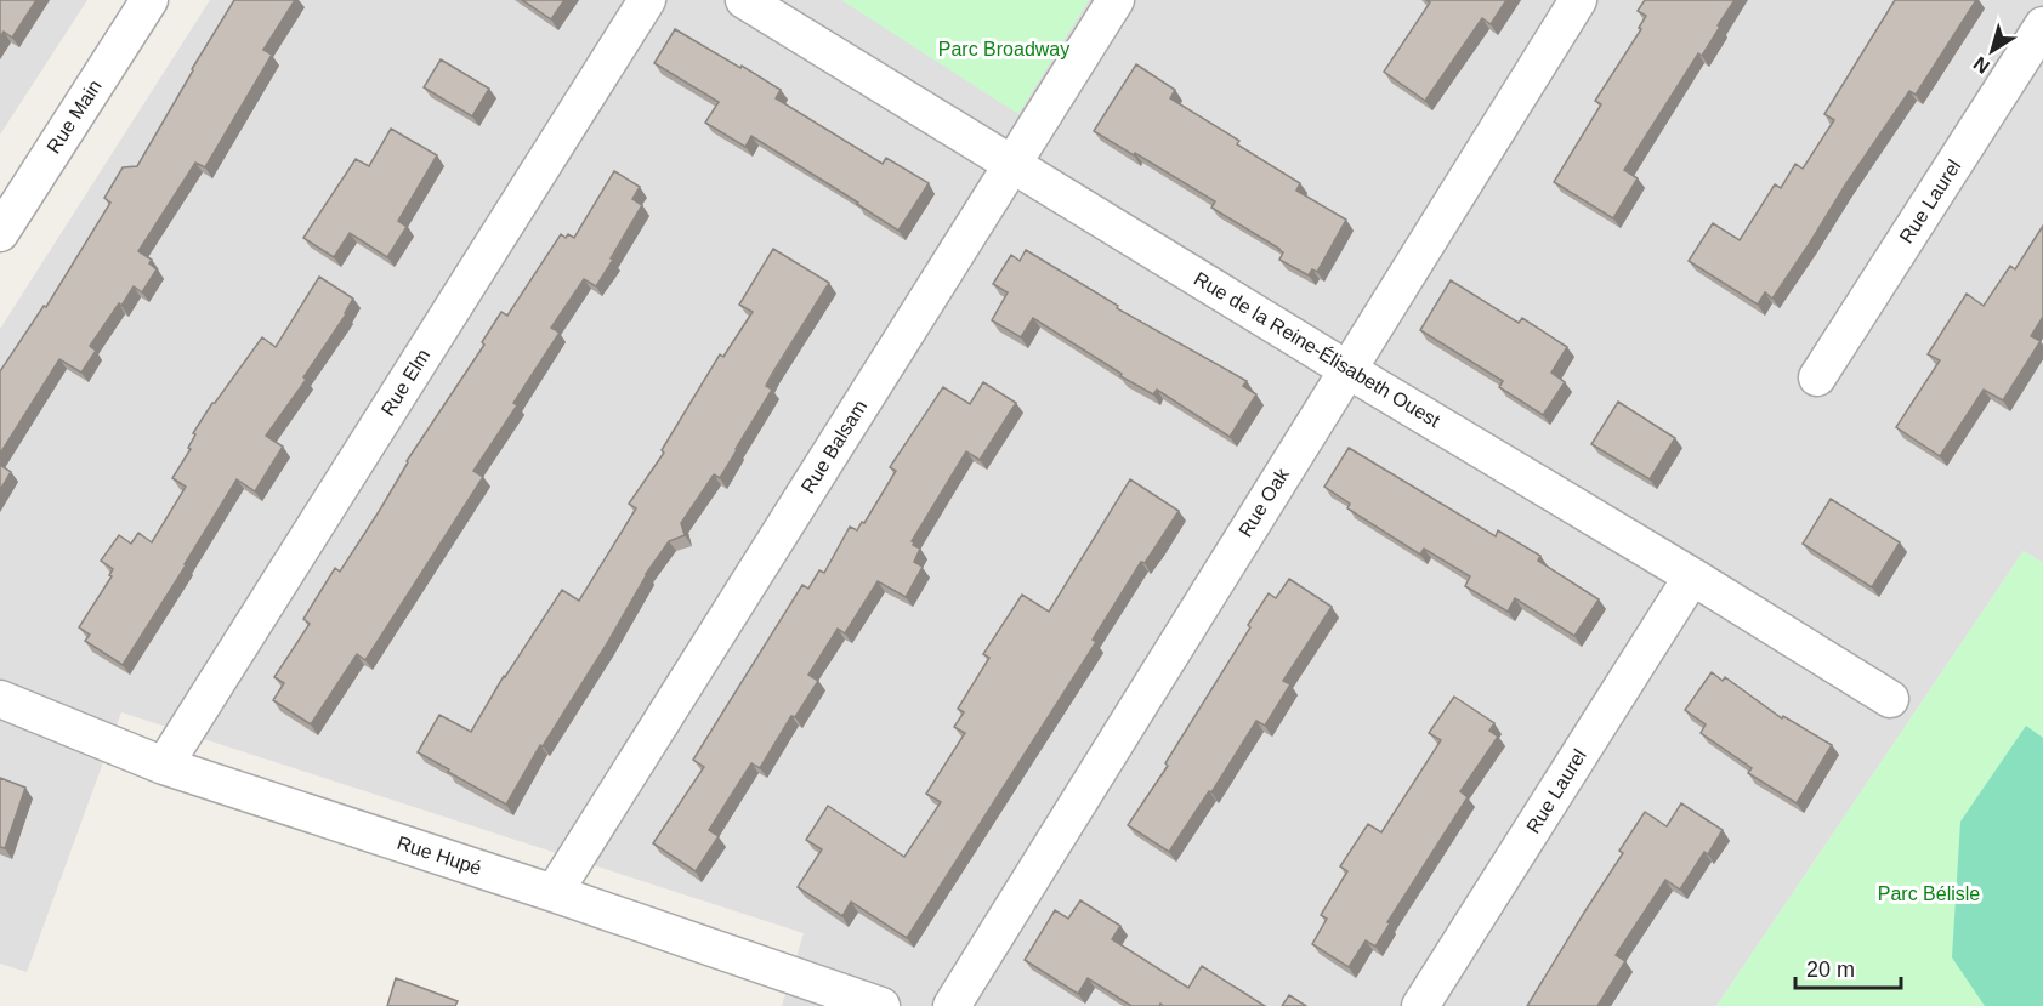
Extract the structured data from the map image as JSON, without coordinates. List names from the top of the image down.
{
  "streets": {
    "street": [
      "Rue Main",
      "Rue Laurel",
      "Rue de la Reine-Élisabeth Ouest",
      "Rue Elm",
      "Rue Balsam",
      "Rue Oak",
      "Rue Hupé"
    ]
  },
  "crossings": [
    ["Rue Laurel", "Rue de la Reine-Élisabeth Ouest"],
    ["Rue de la Reine-Élisabeth Ouest", "Rue Balsam"],
    ["Rue de la Reine-Élisabeth Ouest", "Rue Oak"],
    ["Rue Elm", "Rue Hupé"],
    ["Rue Balsam", "Rue Hupé"]
  ],
  "parks": ["Parc Broadway", "Parc Bélisle"],
  "scale_bar": "20 m",
  "north": "bottom left"
}
